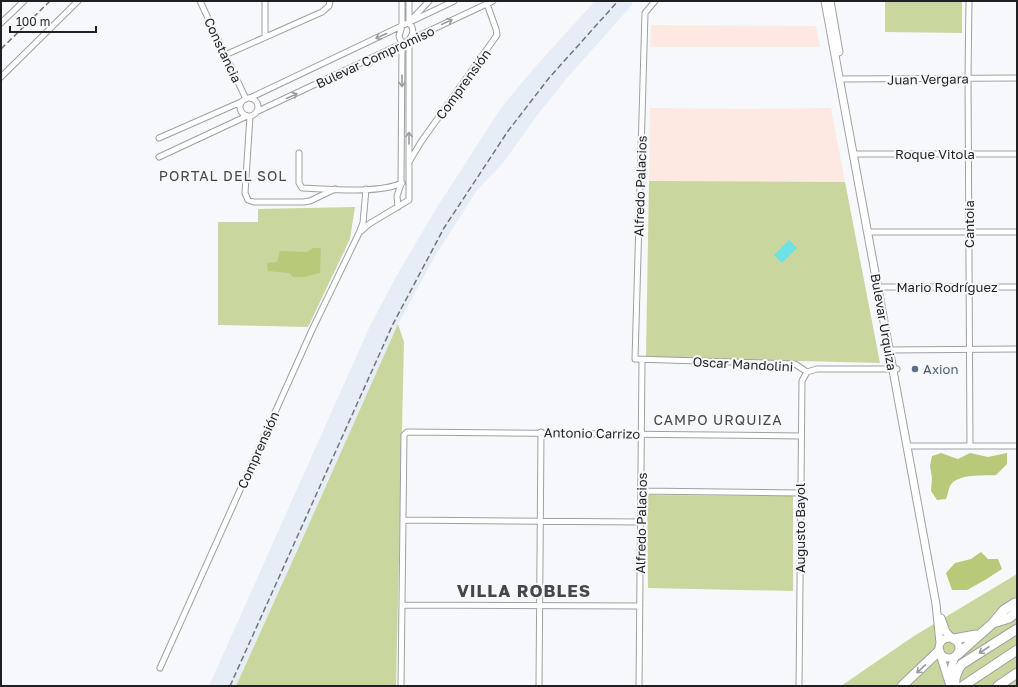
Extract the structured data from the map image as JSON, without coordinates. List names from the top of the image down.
{
  "streets": {
    "main road": ["Bulevar Urquiza"],
    "street": [
      "Constancia",
      "Bulevar Compromiso",
      "Juan Vergara",
      "Comprensión",
      "Roque Vitola",
      "Alfredo Palacios",
      "Cantoia",
      "Mario Rodríguez",
      "Oscar Mandolini",
      "Antonio Carrizo",
      "Augusto Bayol"
    ]
  },
  "crossings": [
    ["Constancia", "Bulevar Compromiso"],
    ["Bulevar Compromiso", "Comprensión"],
    ["Juan Vergara", "Cantoia"],
    ["Juan Vergara", "Bulevar Urquiza"],
    ["Roque Vitola", "Cantoia"],
    ["Roque Vitola", "Bulevar Urquiza"],
    ["Alfredo Palacios", "Oscar Mandolini"],
    ["Alfredo Palacios", "Antonio Carrizo"],
    ["Cantoia", "Mario Rodríguez"],
    ["Mario Rodríguez", "Bulevar Urquiza"],
    ["Bulevar Urquiza", "Oscar Mandolini"],
    ["Oscar Mandolini", "Augusto Bayol"],
    ["Antonio Carrizo", "Augusto Bayol"]
  ],
  "districts": ["PORTAL DEL SOL", "CAMPO URQUIZA", "VILLA ROBLES"],
  "places": ["Axion"],
  "scale_bar": "100 m"
}
